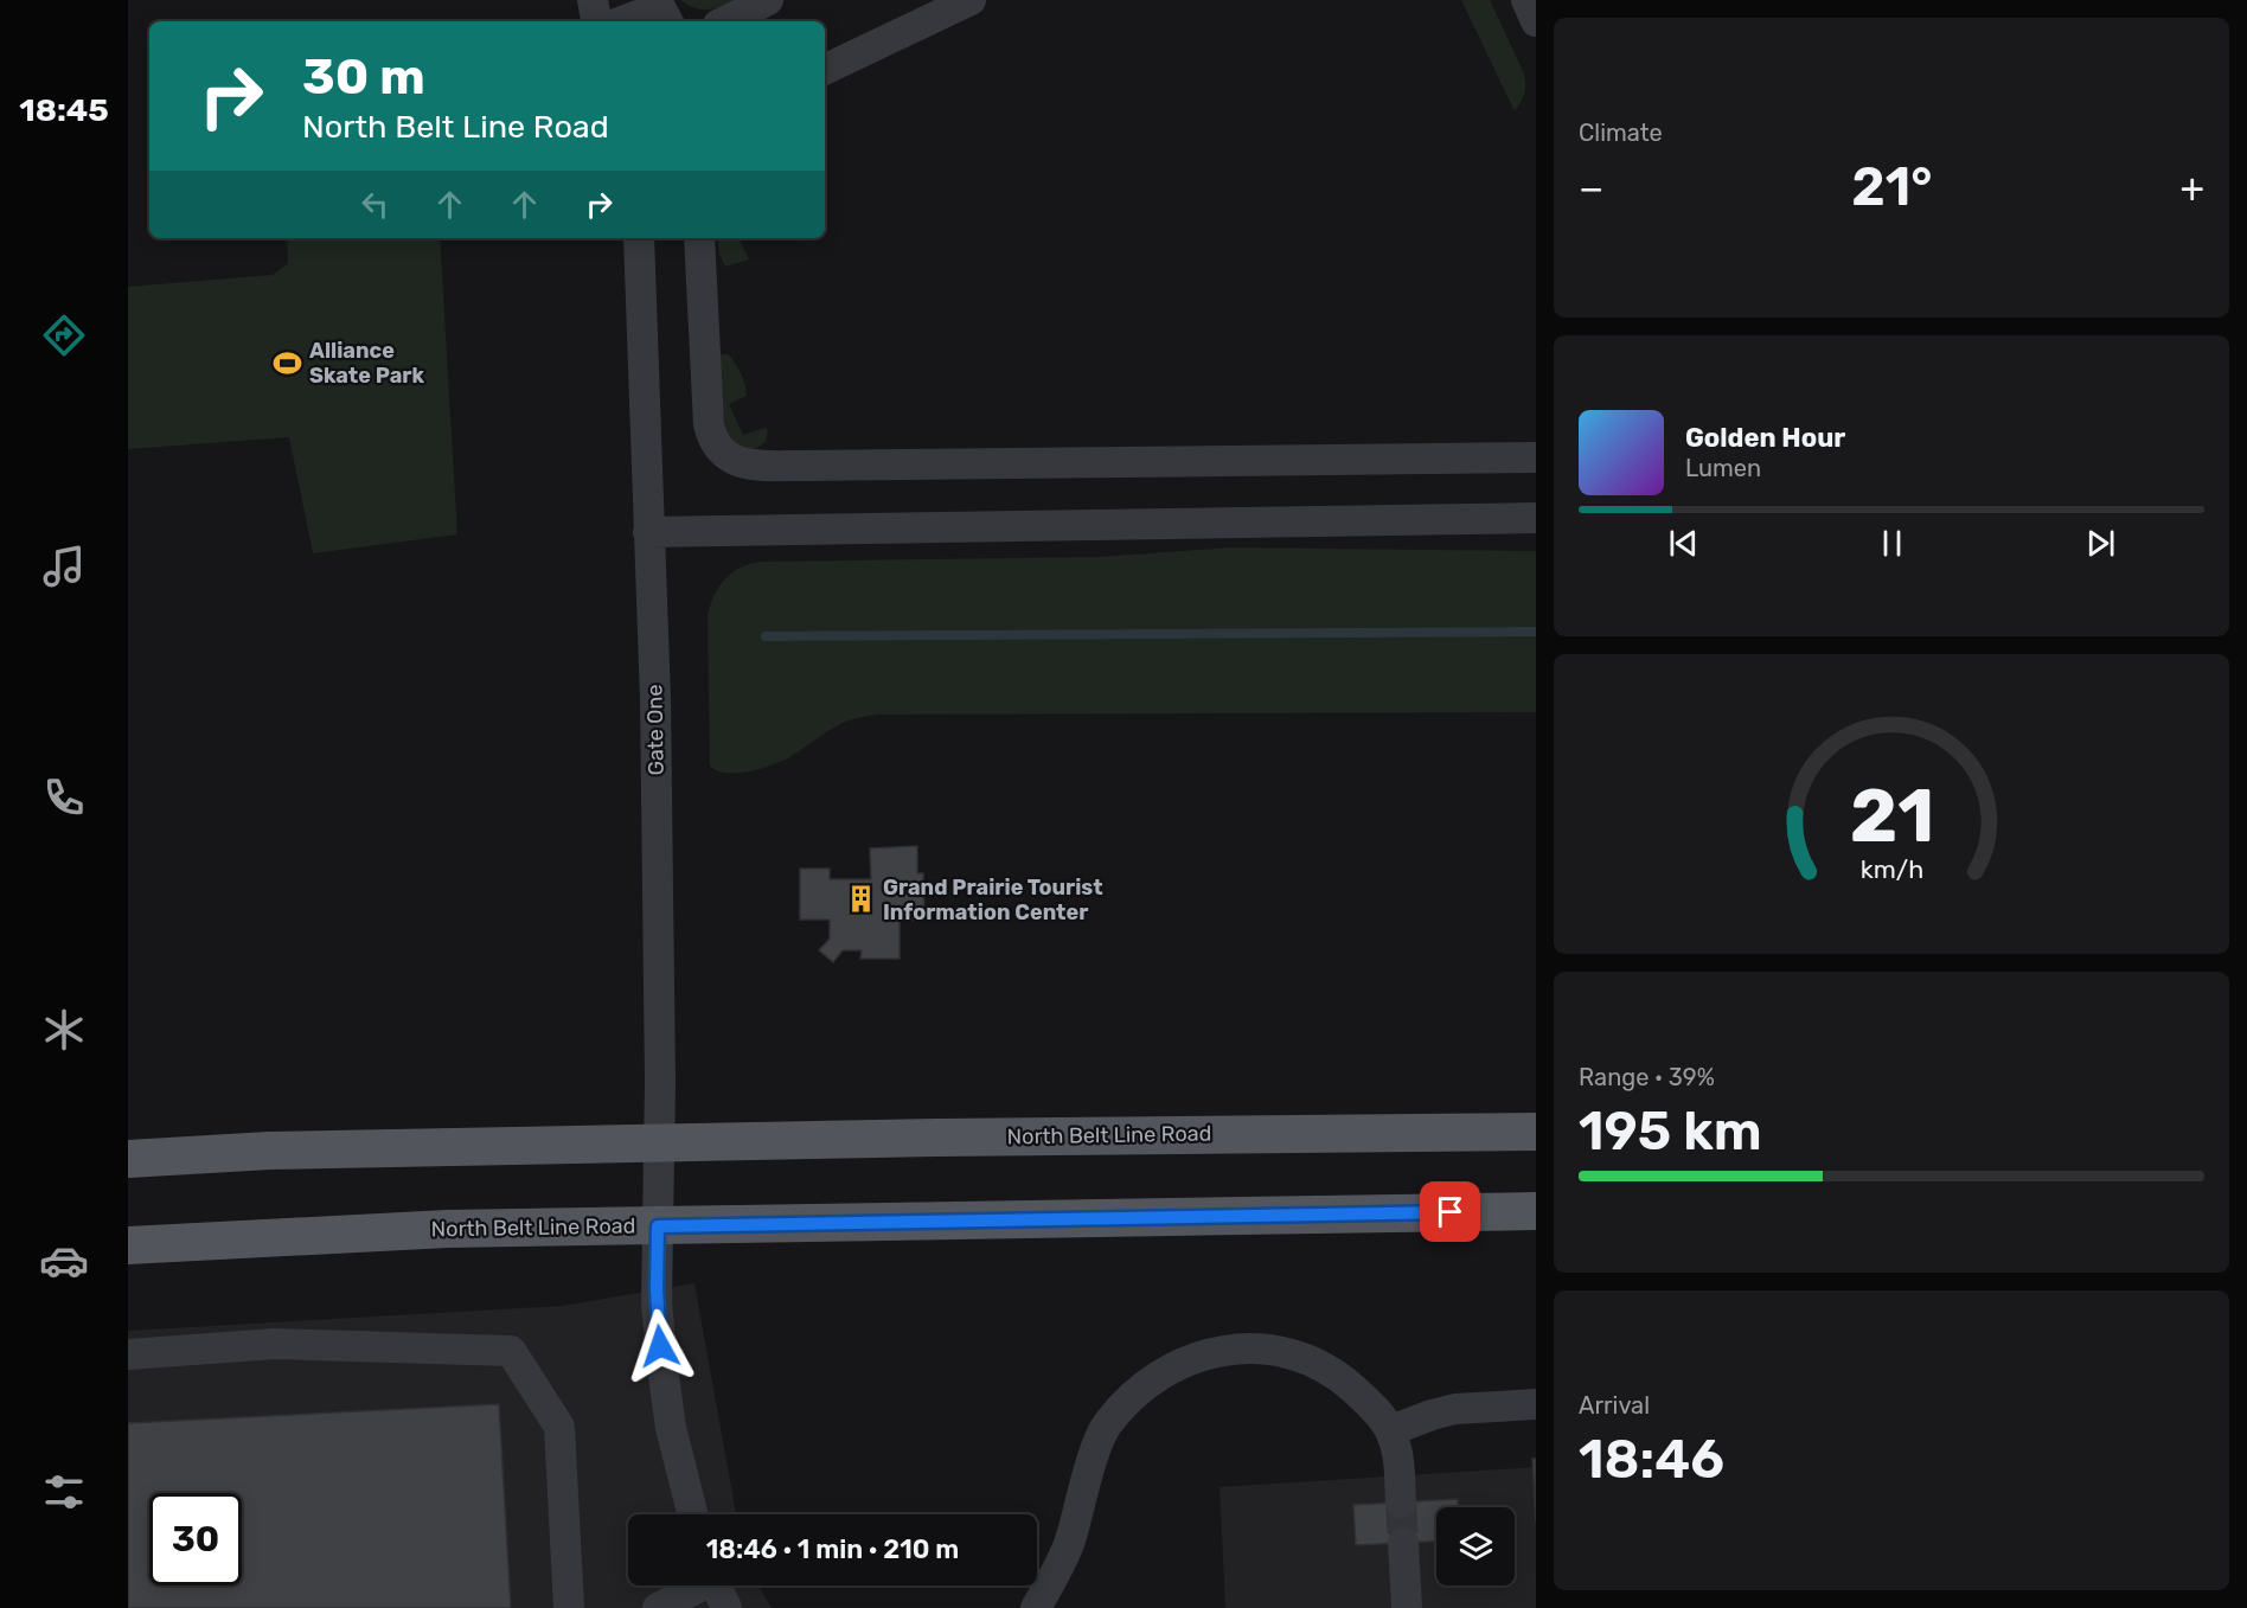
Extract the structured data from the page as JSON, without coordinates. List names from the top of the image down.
{
  "streets": {
    "main road": ["North Belt Line Road"],
    "street": ["Gate One"]
  },
  "crossings": [
    ["Gate One", "North Belt Line Road"]
  ],
  "places": {
    "sports": ["Alliance Skate Park"],
    "building": ["Grand Prairie Tourist Information Center"]
  },
  "page": {
    "tabs": "18:45",
    "tile": [
      "Climate",
      ["Range · 39%", "195 km"],
      ["Arrival", "18:46"]
    ],
    "turn": ["30 m", "North Belt Line Road"],
    "heat": ["−", "21°", "+"],
    "song": ["Golden Hour", "Lumen"],
    "limit": "30",
    "trip": "18:46 · 1 min · 210 m",
    "gauge": ["21", "km/h"]
  }
}
